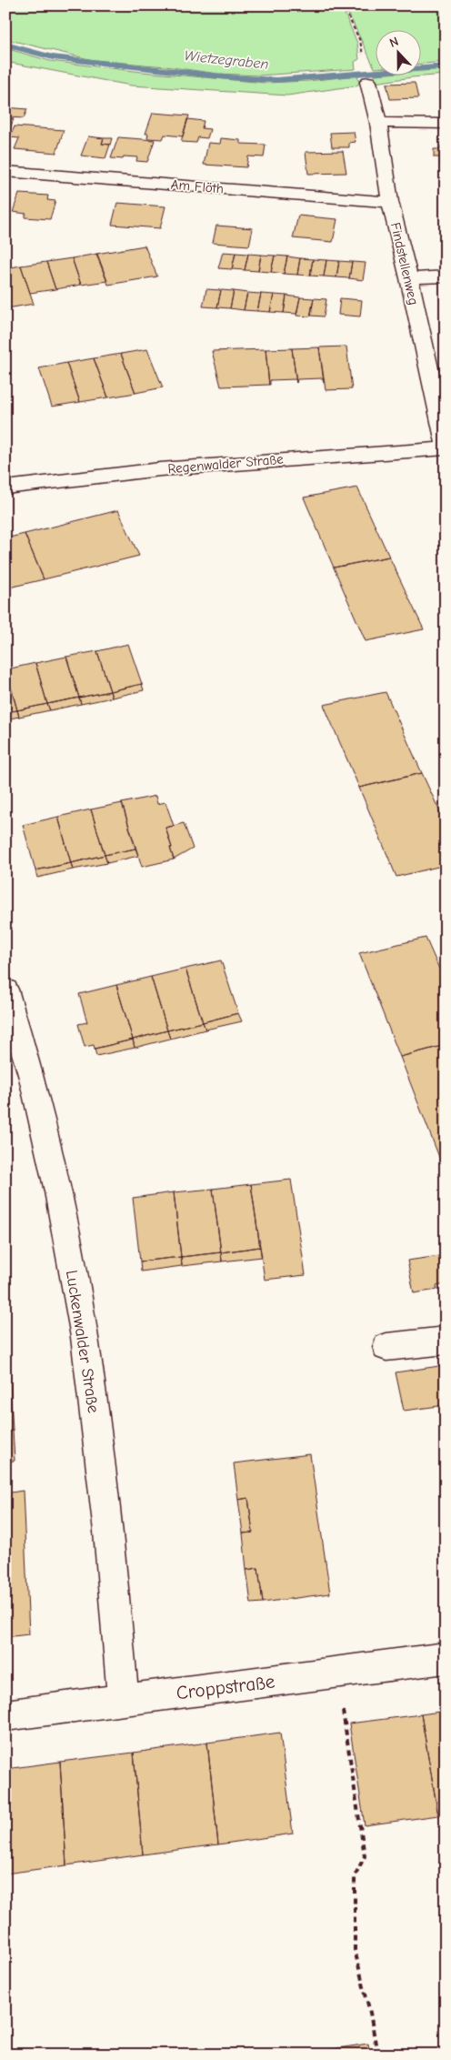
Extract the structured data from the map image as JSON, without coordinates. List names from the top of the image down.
{
  "streets": {
    "street": [
      "Am Flöth",
      "Findstellenweg",
      "Regenwalder Straße",
      "Luckenwalder Straße",
      "Croppstraße"
    ]
  },
  "crossings": [
    ["Am Flöth", "Findstellenweg"],
    ["Findstellenweg", "Regenwalder Straße"],
    ["Luckenwalder Straße", "Croppstraße"]
  ],
  "water": ["Wietzegraben"],
  "north": "top"
}
